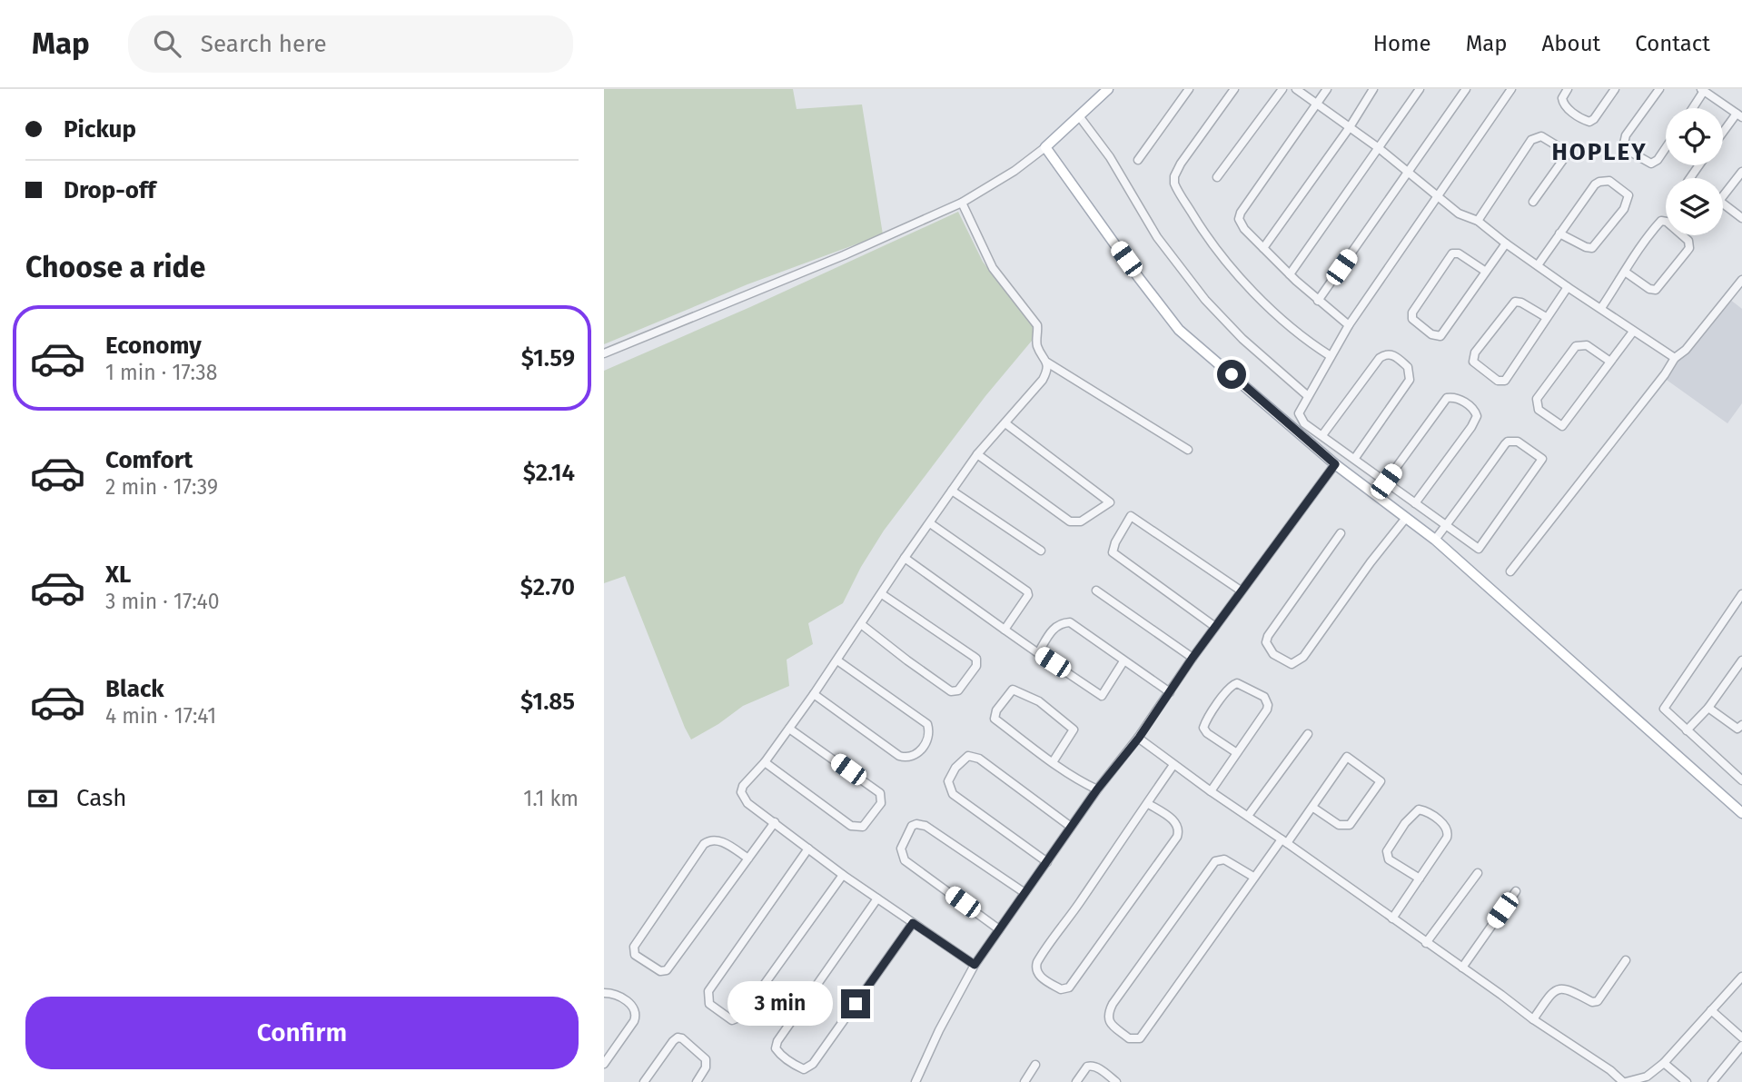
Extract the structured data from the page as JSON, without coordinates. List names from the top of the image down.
{
  "districts": ["HOPLEY"],
  "page": {
    "header": "Map",
    "search": "Search here",
    "nav": [
      "Home",
      "Map",
      "About",
      "Contact"
    ],
    "banner": ["Pickup", "Drop-off"],
    "heading": "Choose a ride",
    "list": [
      {
        "name": "Economy",
        "note": "1 min · 17:38",
        "value": "$1.59"
      },
      {
        "name": "Comfort",
        "note": "2 min · 17:39",
        "value": "$2.14"
      },
      {
        "name": "XL",
        "note": "3 min · 17:40",
        "value": "$2.70"
      },
      {
        "name": "Black",
        "note": "4 min · 17:41",
        "value": "$1.85"
      }
    ],
    "pay": ["Cash", "1.1 km"],
    "bubble": "3 min",
    "buttons": "Confirm"
  }
}
